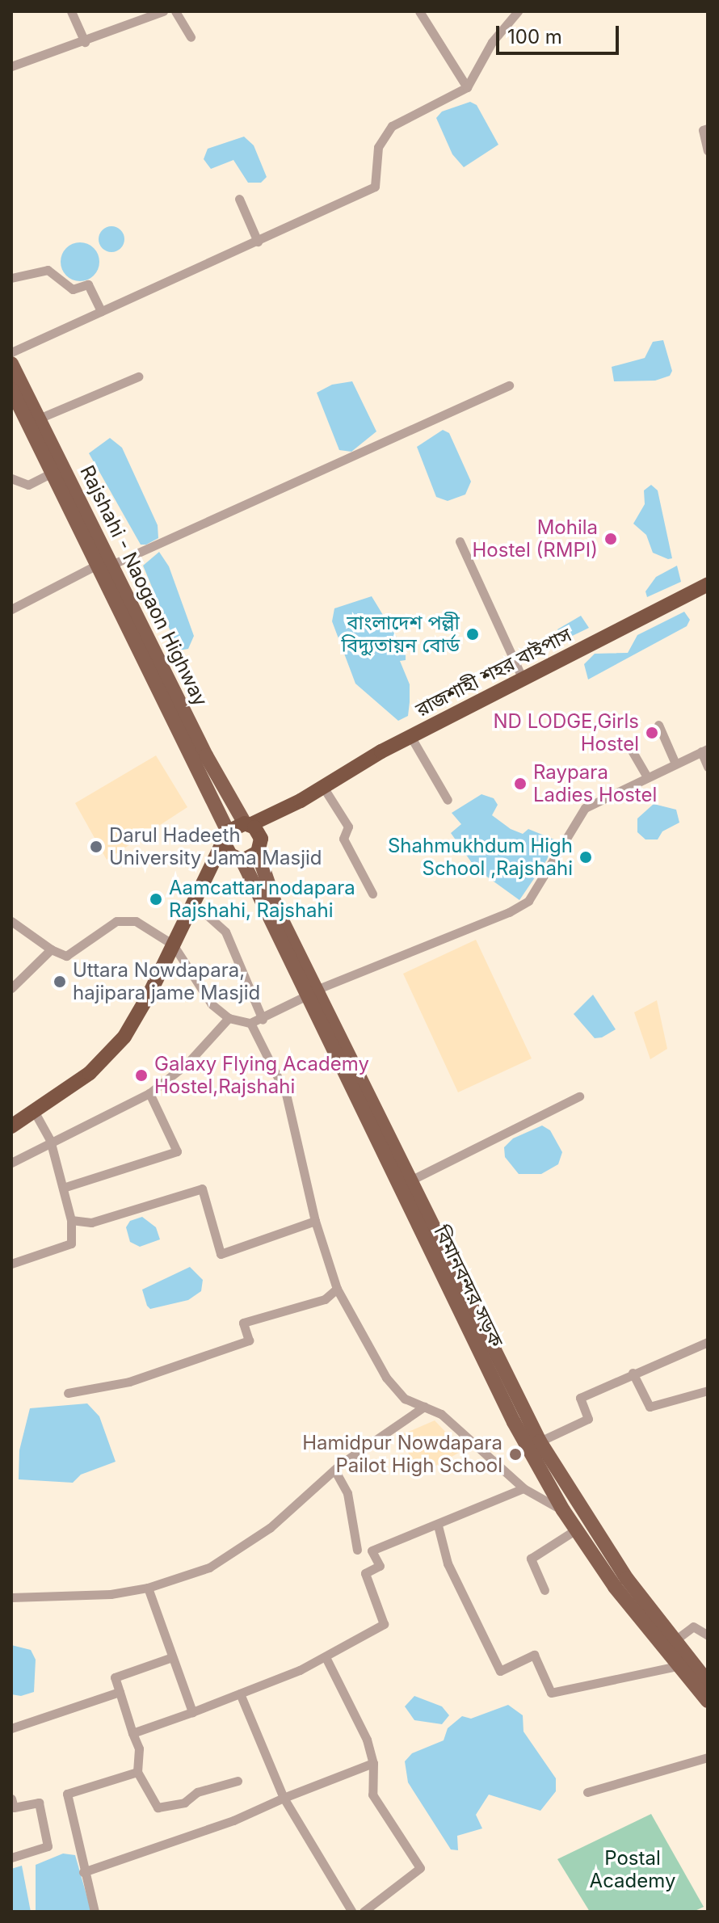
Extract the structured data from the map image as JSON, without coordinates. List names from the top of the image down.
{
  "streets": {
    "highway": ["রাজশাহী শহর বাইপাস"],
    "main road": ["Rajshahi - Naogaon Highway", "বিমানবন্দর সড়ক"]
  },
  "parks": ["Postal Academy"],
  "places": [
    "Mohila Hostel (RMPI)",
    "বাংলাদেশ পল্লী বিদ্যুতায়ন বোর্ড",
    "ND LODGE,Girls Hostel",
    "Raypara Ladies Hostel",
    "Darul Hadeeth University Jama Masjid",
    "Shahmukhdum High School ,Rajshahi",
    "Aamcattar nodapara Rajshahi, Rajshahi",
    "Uttara Nowdapara, hajipara jame Masjid",
    "Galaxy Flying Academy Hostel,Rajshahi",
    "Hamidpur Nowdapara Pailot High School"
  ],
  "scale_bar": "100 m"
}
